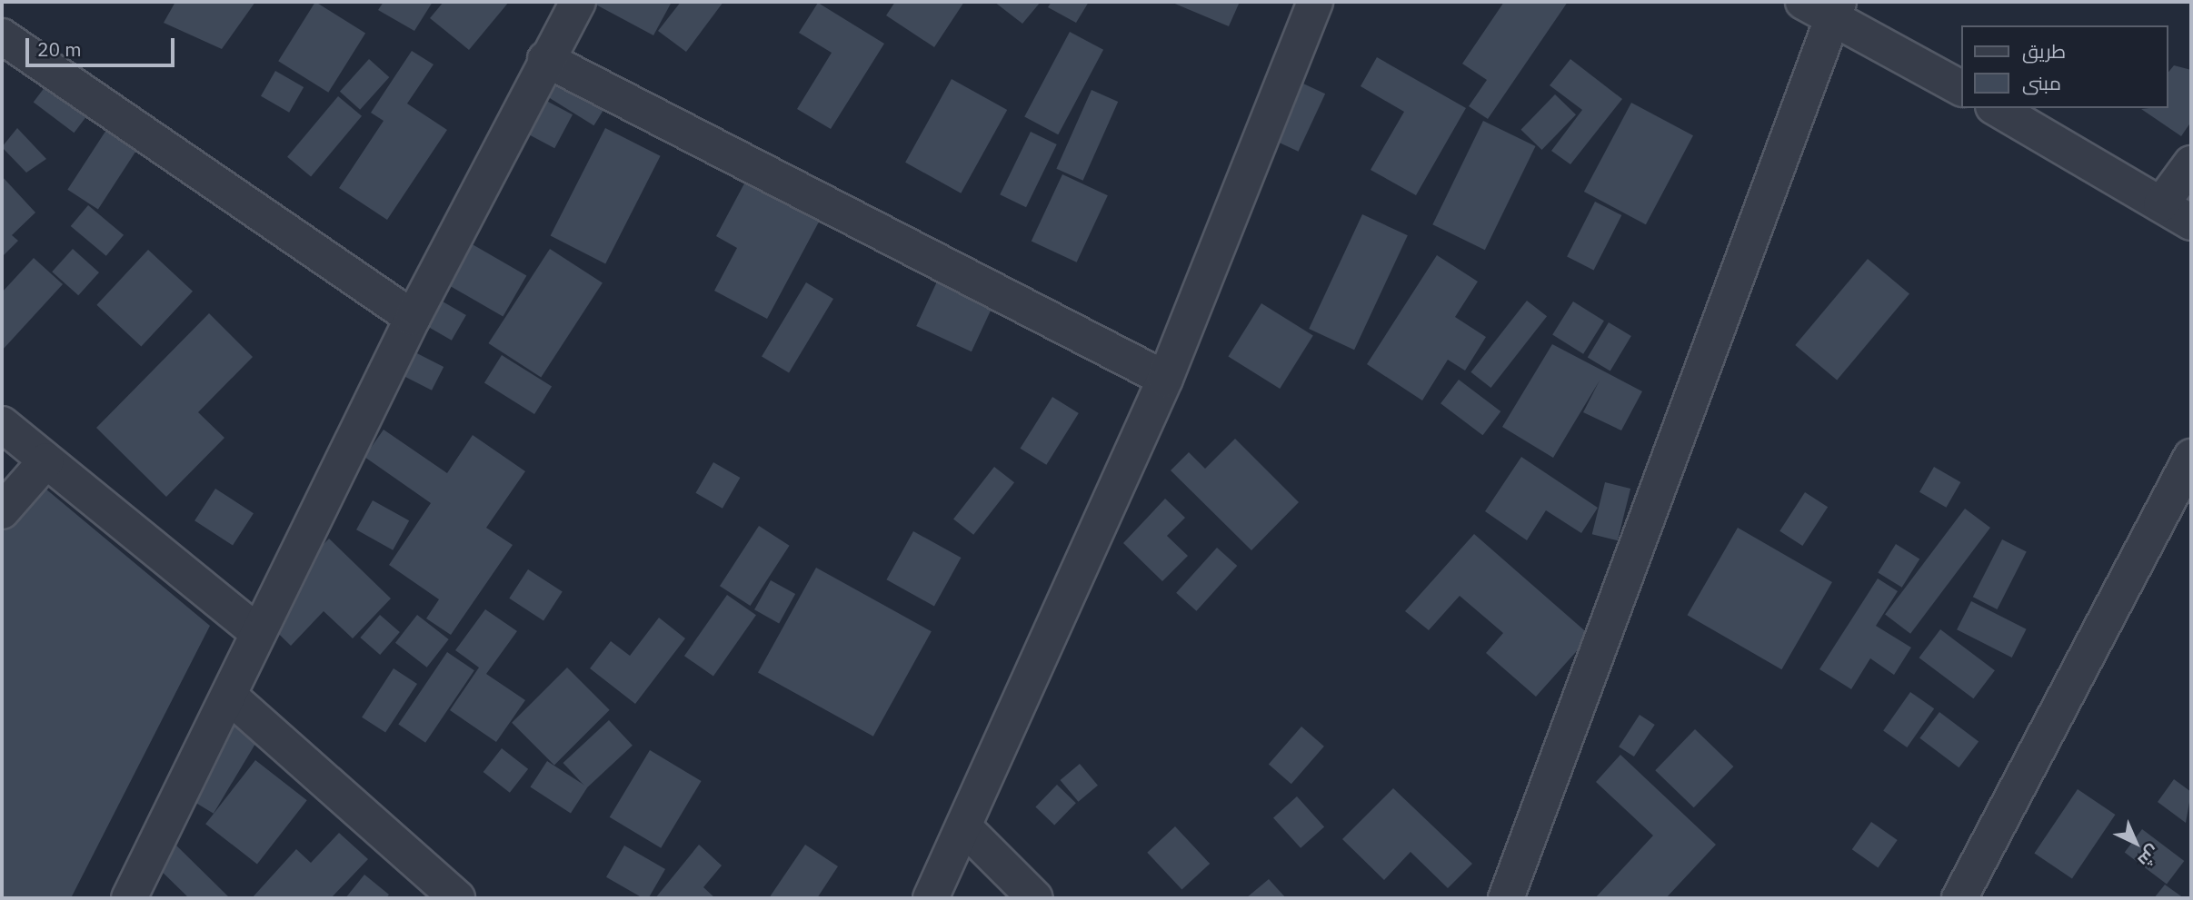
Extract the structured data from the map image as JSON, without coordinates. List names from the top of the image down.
{
  "legend": ["طريق", "مبنى"],
  "scale_bar": "20 m",
  "north": "bottom right"
}
